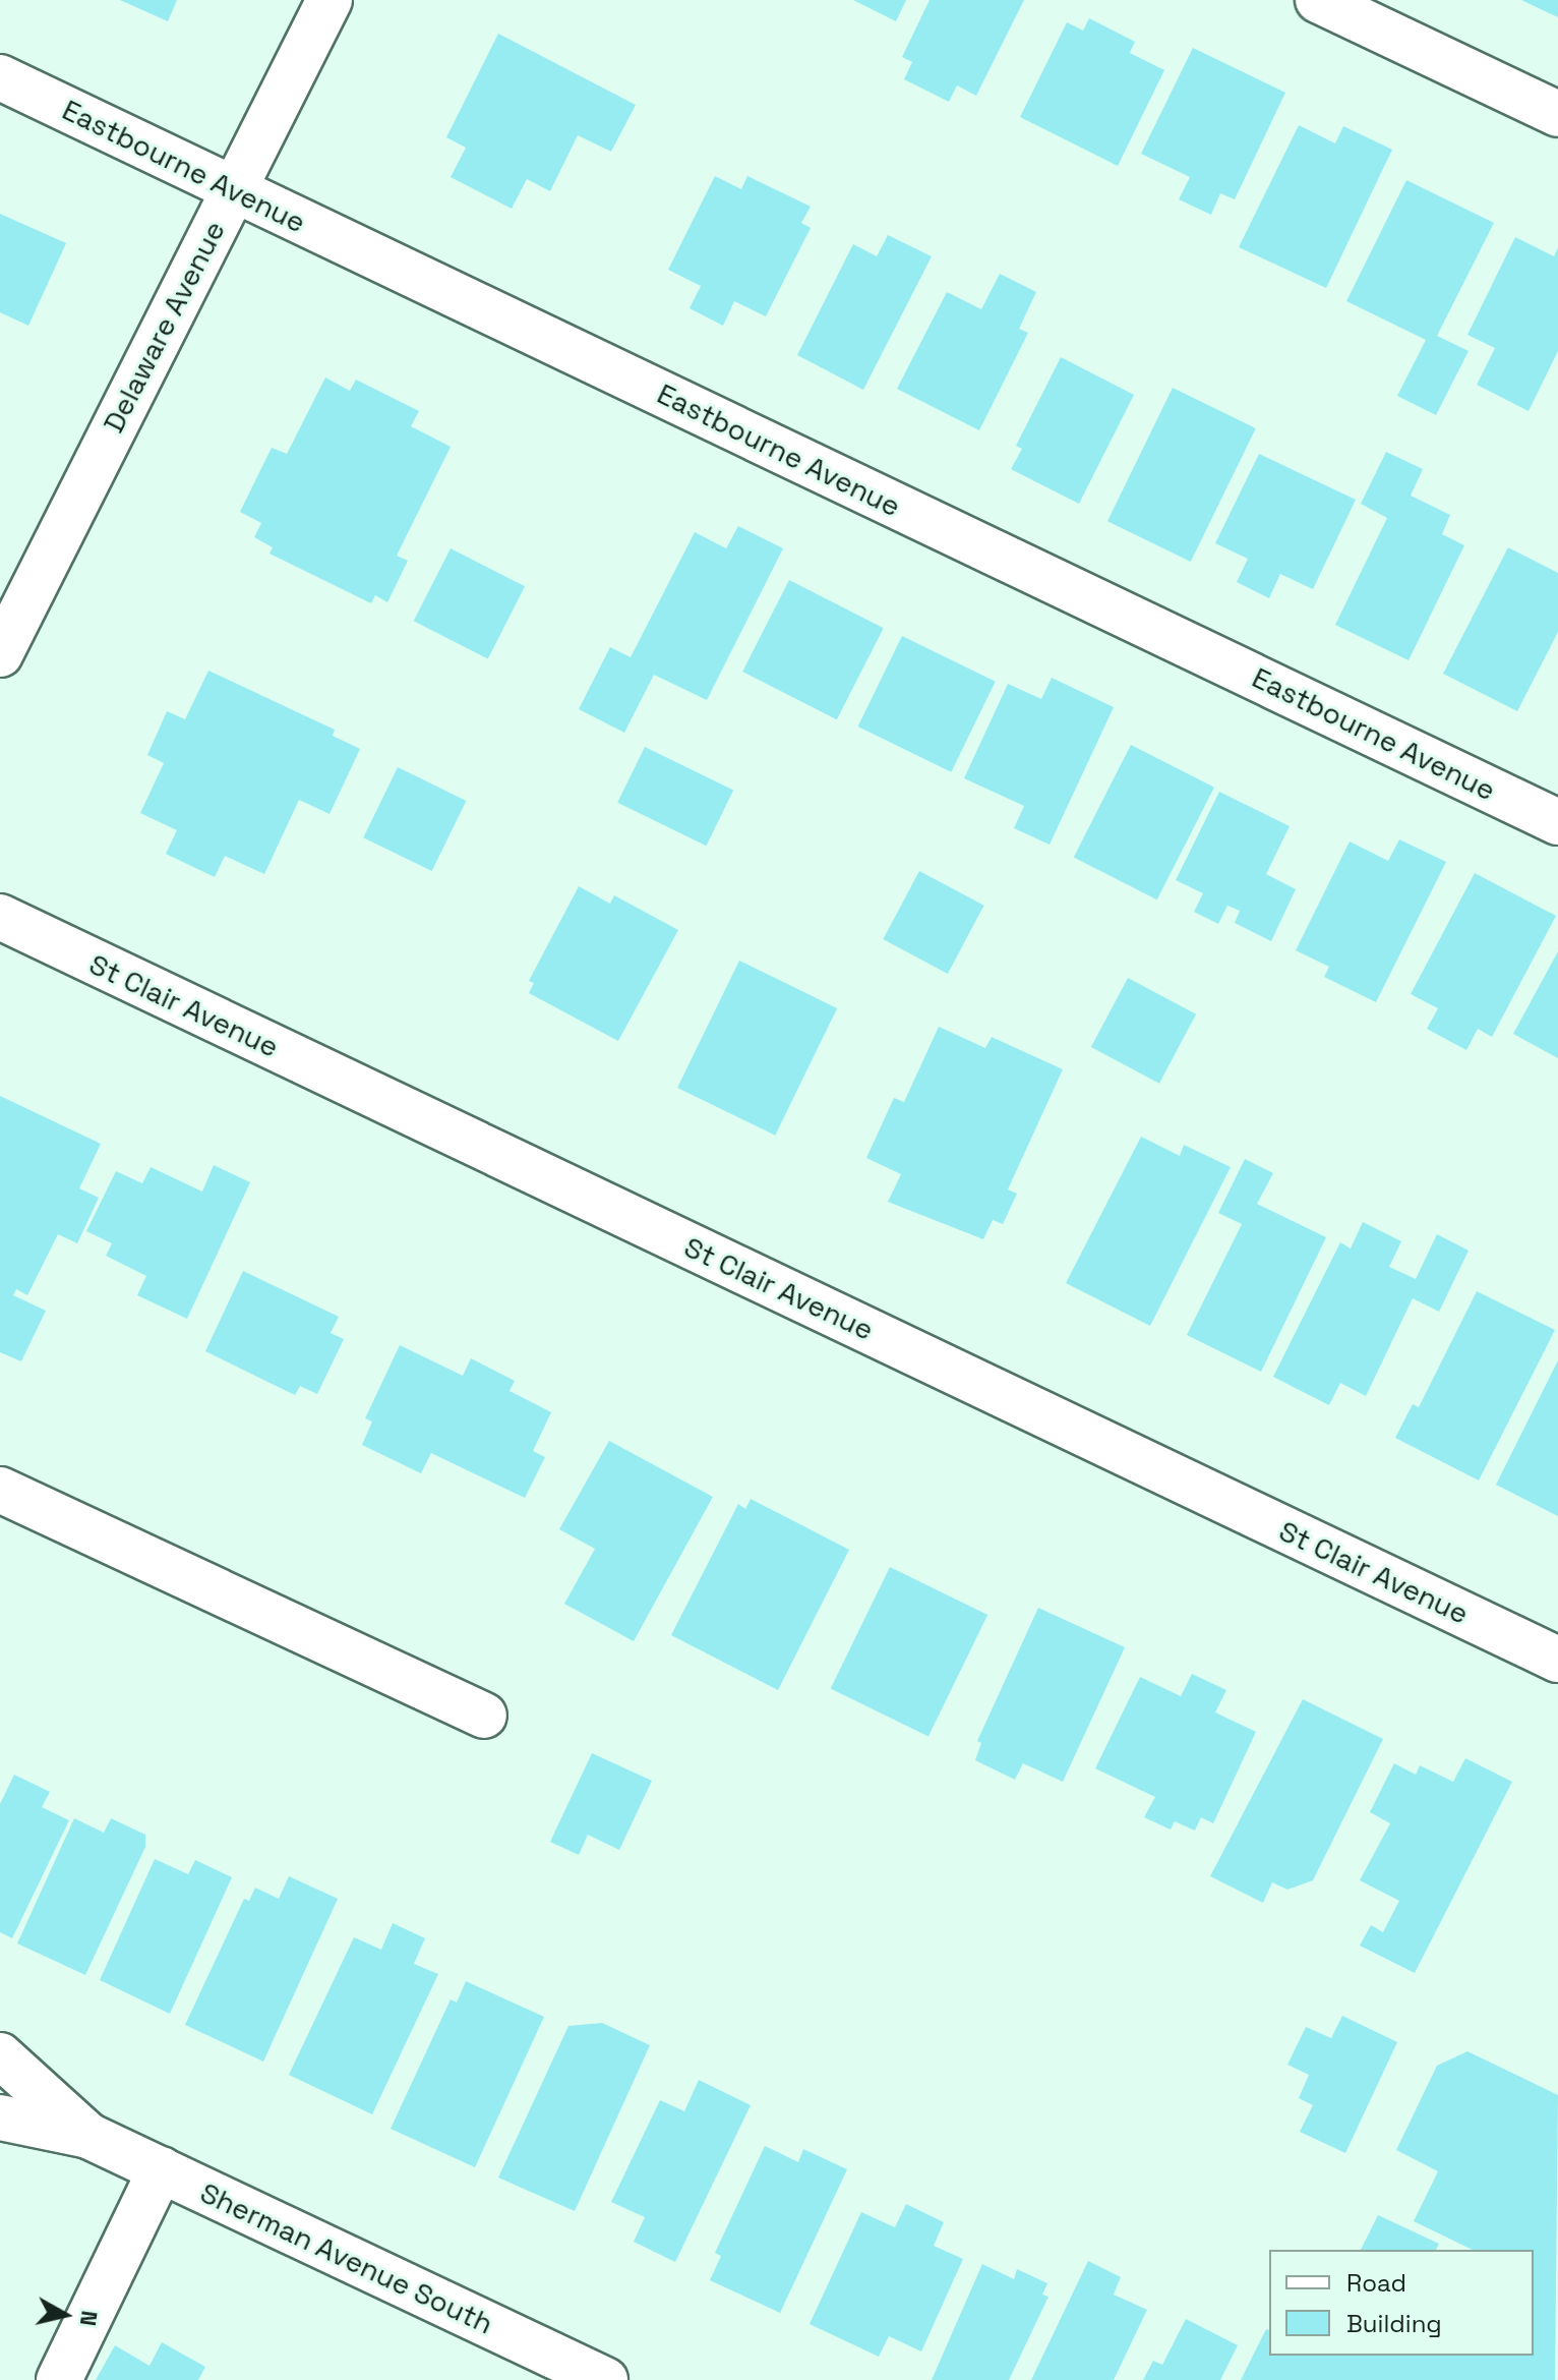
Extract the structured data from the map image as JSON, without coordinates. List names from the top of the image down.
{
  "streets": {
    "street": [
      "Eastbourne Avenue",
      "Delaware Avenue",
      "St Clair Avenue",
      "Sherman Avenue South"
    ]
  },
  "crossings": [
    ["Eastbourne Avenue", "Delaware Avenue"]
  ],
  "legend": ["Road", "Building"],
  "north": "right"
}
